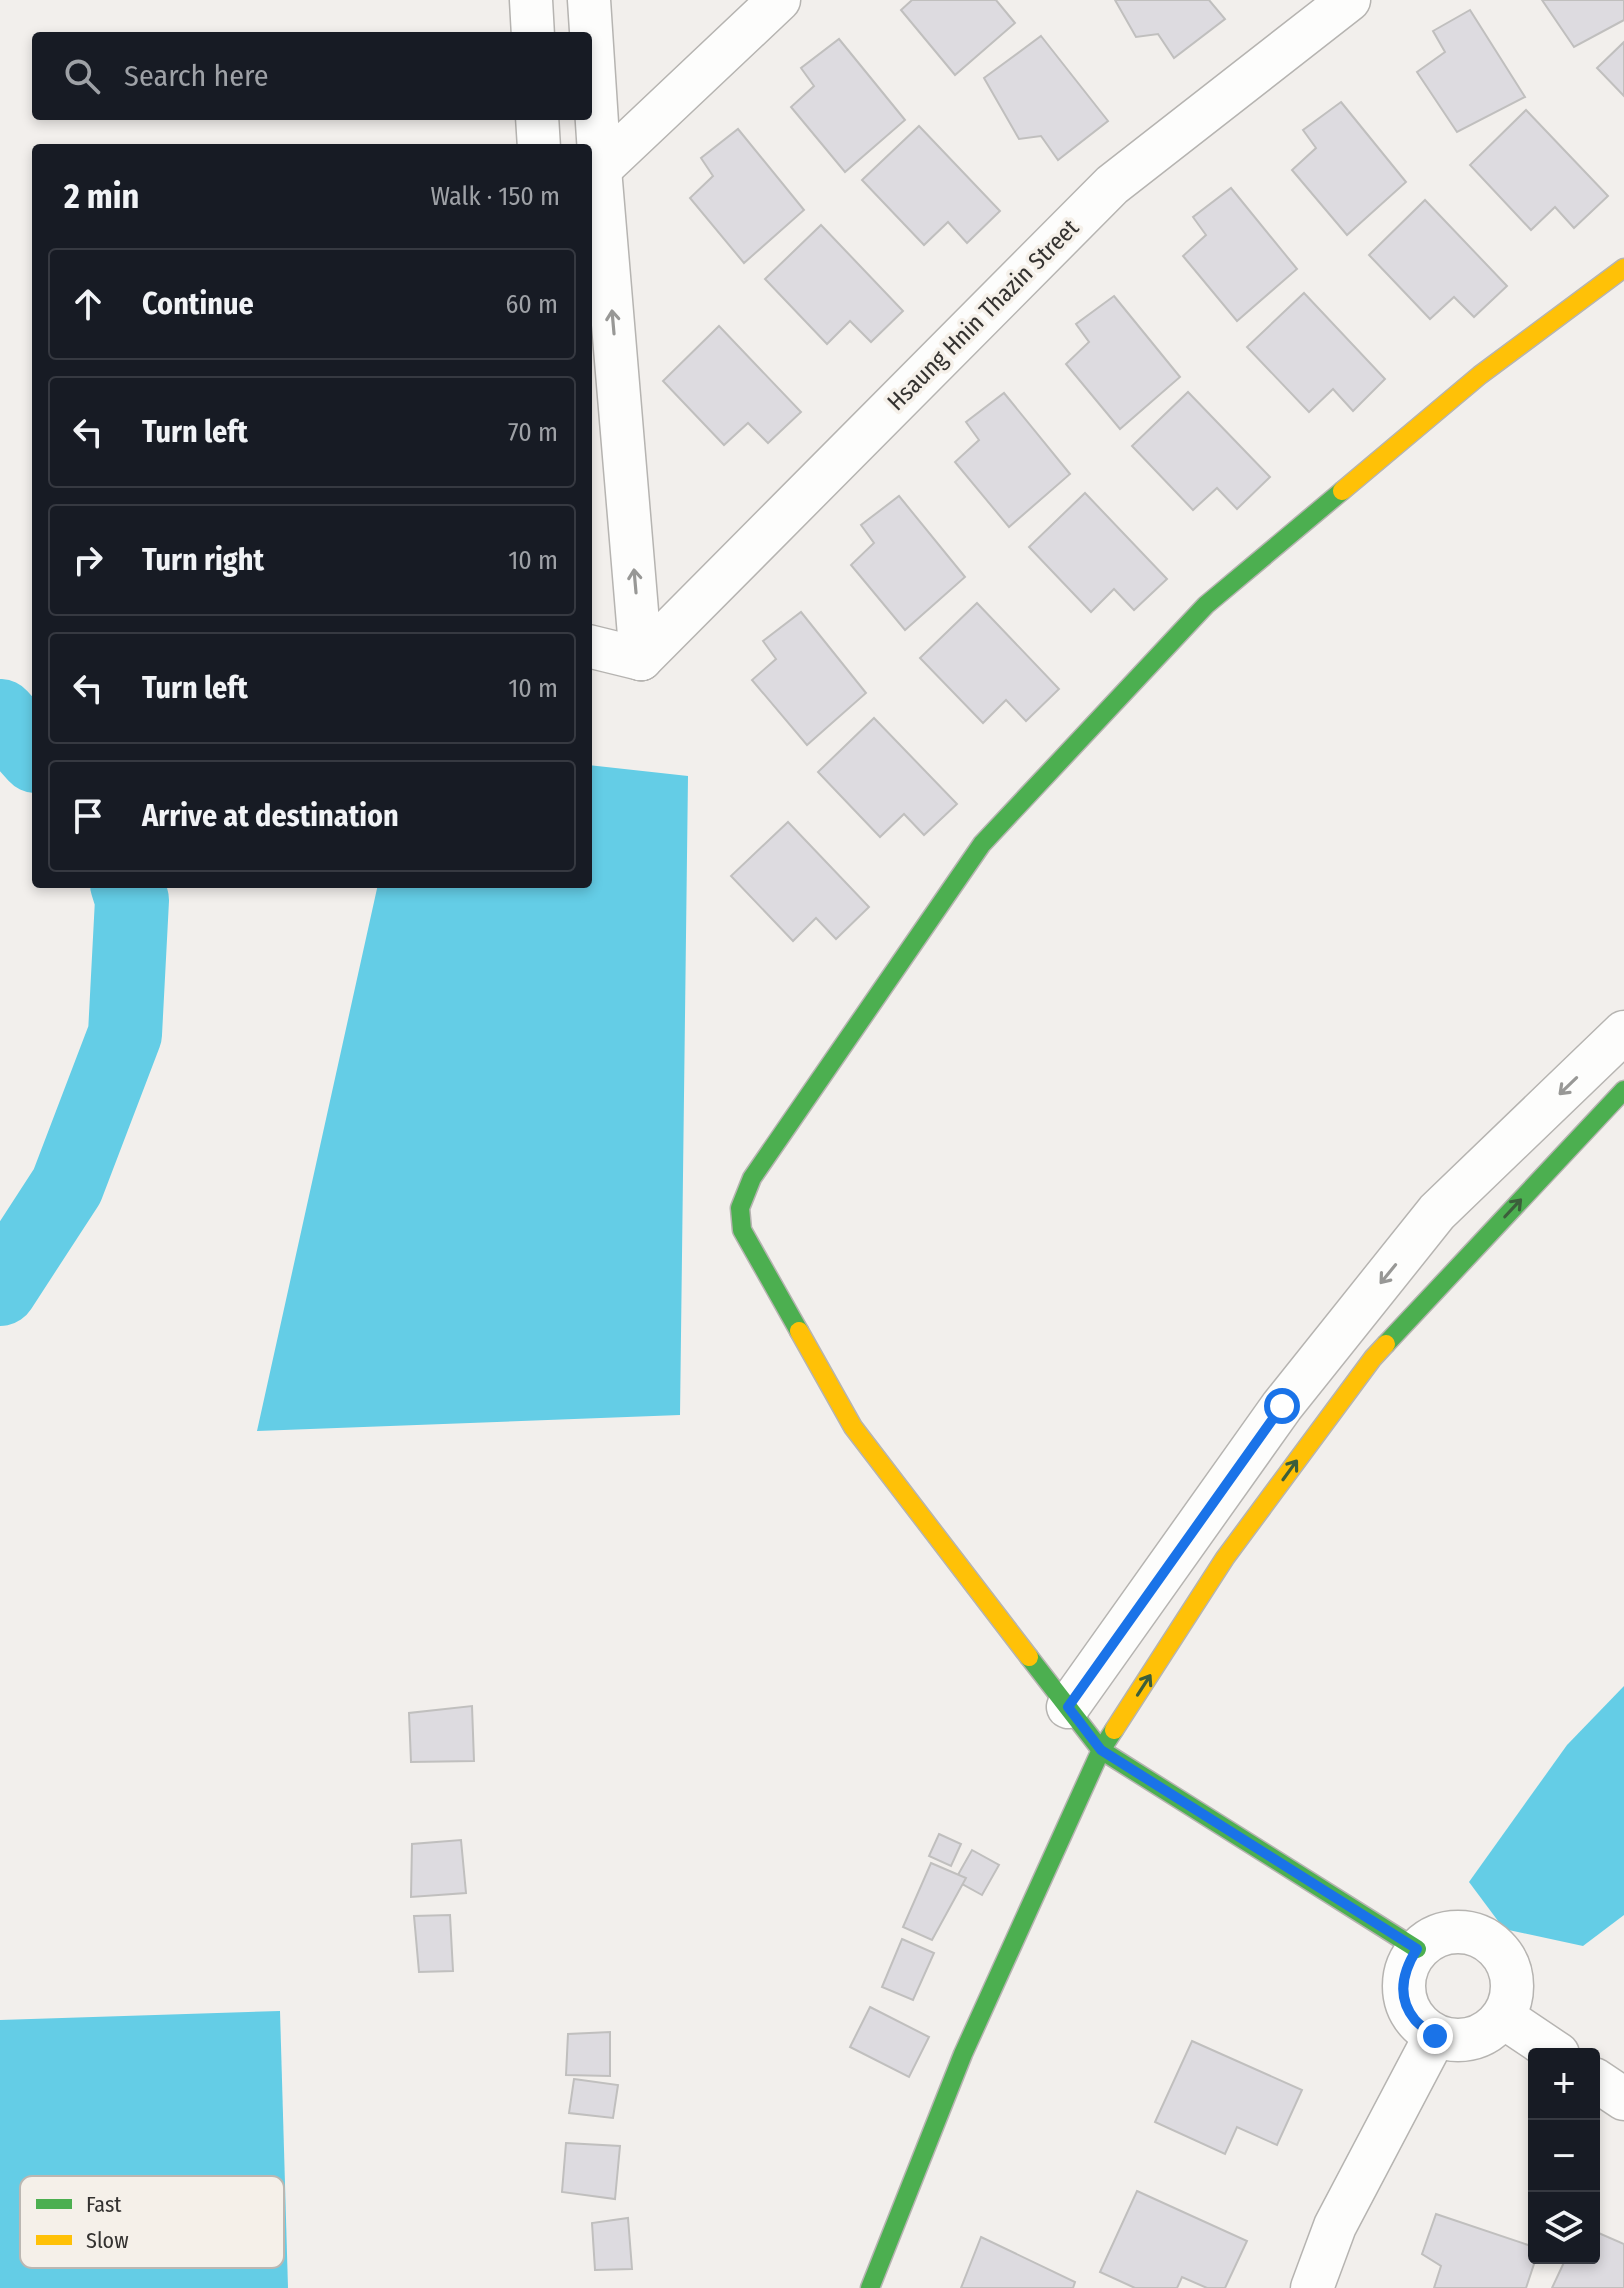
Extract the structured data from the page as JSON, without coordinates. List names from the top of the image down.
{
  "streets": {
    "street": ["Hsaung Hnin Thazin Street"]
  },
  "legend": ["Fast", "Slow"],
  "page": {
    "search": "Search here",
    "heading": ["2 min", "Walk · 150 m"],
    "list": [
      ["Continue", "60 m"],
      ["Turn left", "70 m"],
      ["Turn right", "10 m"],
      ["Turn left", "10 m"],
      "Arrive at destination"
    ],
    "map_buttons": ["+", "−"]
  }
}
